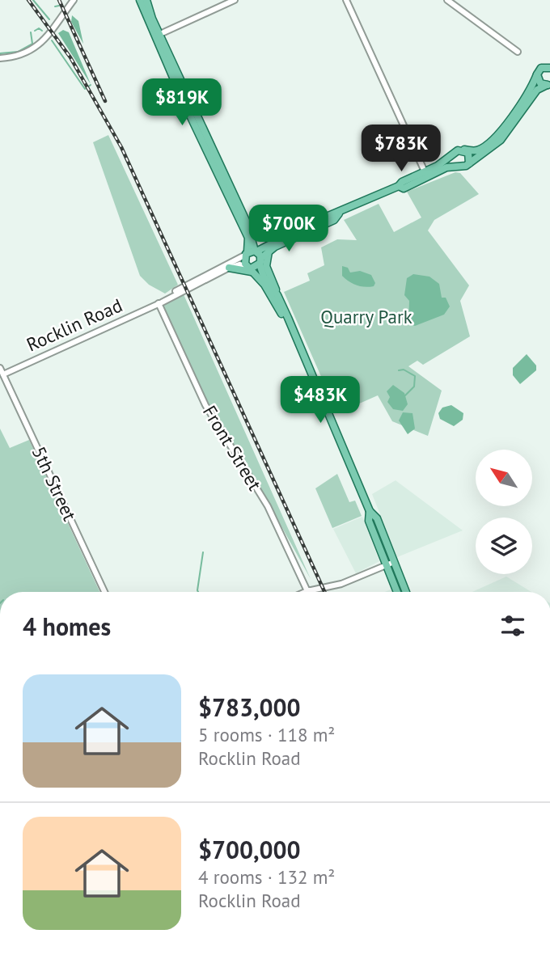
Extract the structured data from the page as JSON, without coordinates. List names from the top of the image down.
{
  "streets": {
    "main road": ["Rocklin Road"],
    "street": ["Front Street", "5th Street"]
  },
  "crossings": [
    ["Rocklin Road", "Front Street"],
    ["Rocklin Road", "5th Street"]
  ],
  "parks": ["Quarry Park"],
  "north": "top left",
  "page": {
    "price": [
      "$819K",
      "$783K",
      "$700K",
      "$483K"
    ],
    "heading": "4 homes",
    "list": [
      {
        "name": "$783,000",
        "note": "5 rooms · 118 m² · Rocklin Road"
      },
      {
        "name": "$700,000",
        "note": "4 rooms · 132 m² · Rocklin Road"
      }
    ]
  }
}
